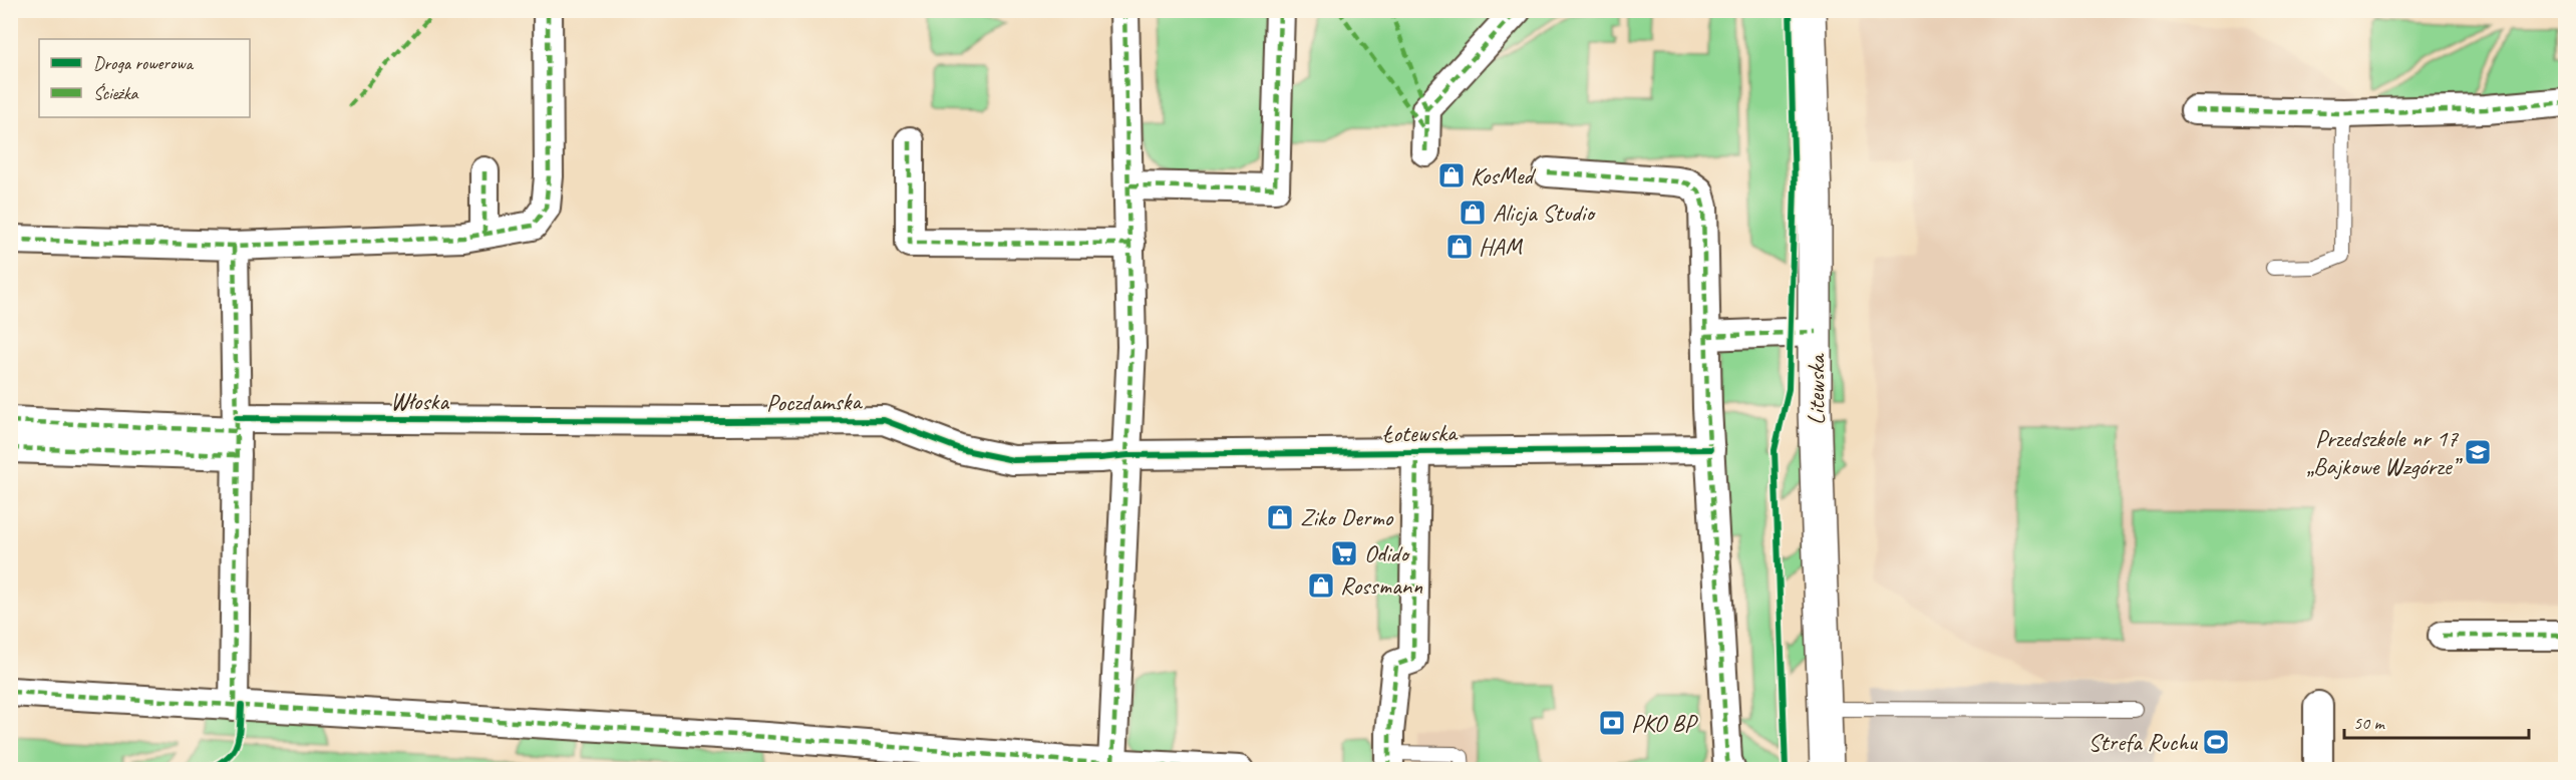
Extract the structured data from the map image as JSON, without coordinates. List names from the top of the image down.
{
  "streets": {
    "street": [
      "Litewska",
      "Włoska",
      "Poczdamska",
      "Łotewska"
    ]
  },
  "crossings": [
    ["Włoska", "Poczdamska"],
    ["Poczdamska", "Łotewska"]
  ],
  "places": {
    "shop": [
      "KosMed",
      "Alicja Studio",
      "HAM",
      "Ziko Dermo",
      "Rossmann"
    ],
    "school or university": ["Przedszkole nr 17 „Bajkowe Wzgórze”"],
    "supermarket": ["Odido"],
    "bank": ["PKO BP"],
    "sports": ["Strefa Ruchu"]
  },
  "legend": ["Droga rowerowa", "Ścieżka"],
  "scale_bar": "50 m"
}
